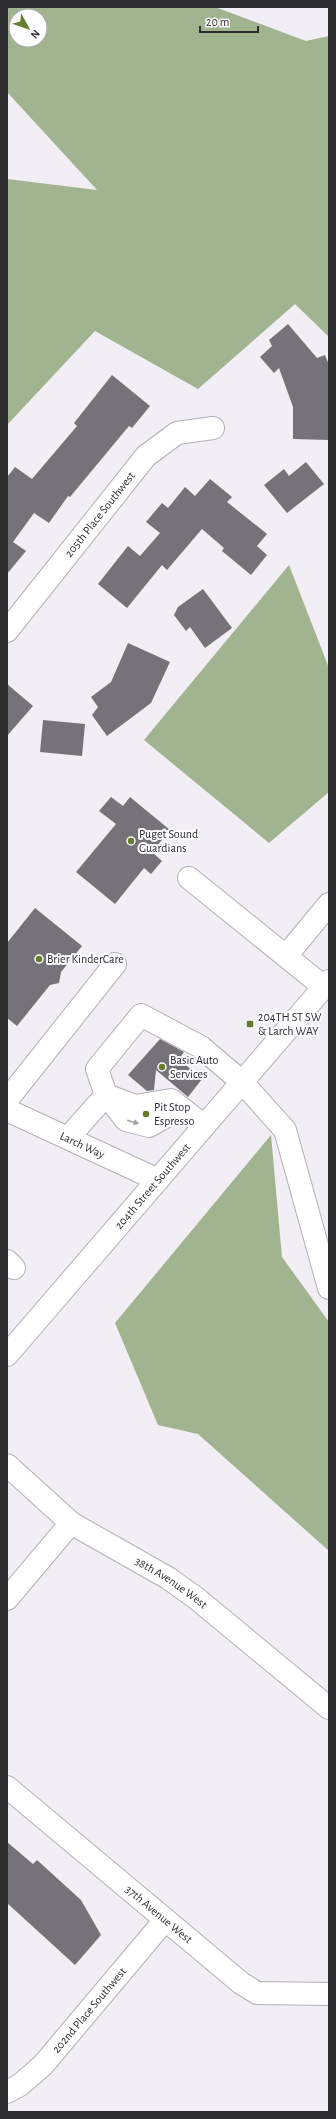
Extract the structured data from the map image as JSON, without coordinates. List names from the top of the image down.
{
  "streets": {
    "street": [
      "205th Place Southwest",
      "Larch Way",
      "204th Street Southwest",
      "38th Avenue West",
      "37th Avenue West",
      "202nd Place Southwest"
    ]
  },
  "crossings": [
    ["Larch Way", "204th Street Southwest"],
    ["37th Avenue West", "202nd Place Southwest"]
  ],
  "places": {
    "other": [
      "Puget Sound Guardians",
      "Brier KinderCare",
      "Basic Auto Services",
      "Pit Stop Espresso"
    ],
    "transit": ["204TH ST SW & Larch WAY"]
  },
  "scale_bar": "20 m",
  "north": "bottom right"
}
